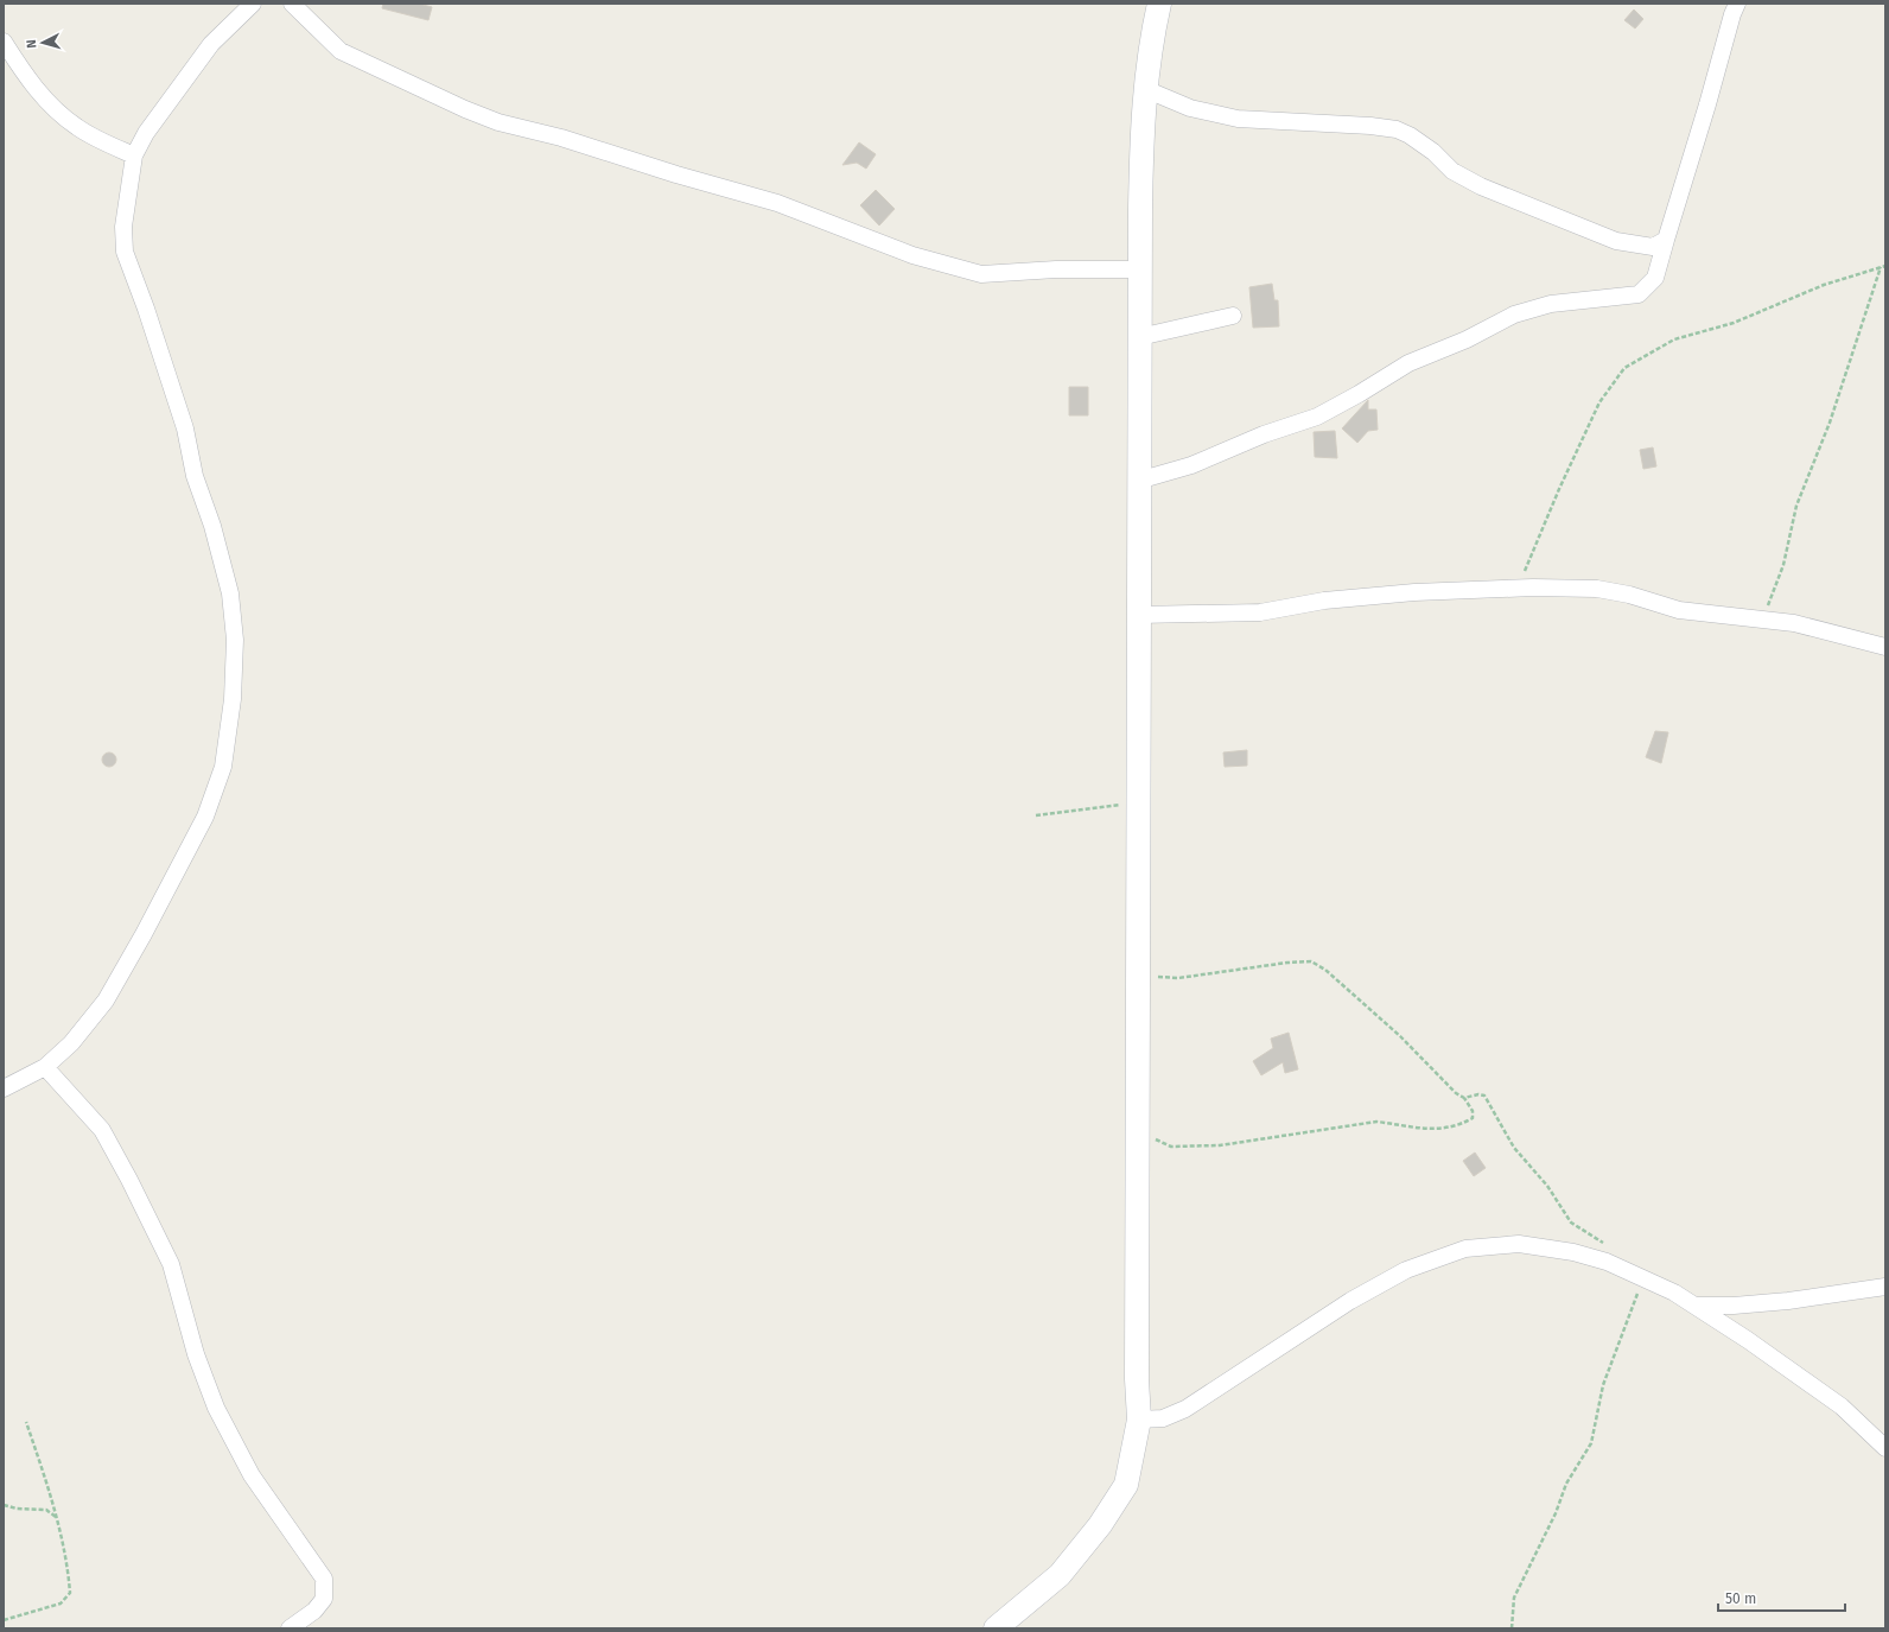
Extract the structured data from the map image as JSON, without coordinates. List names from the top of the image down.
{
  "scale_bar": "50 m",
  "north": "left"
}
